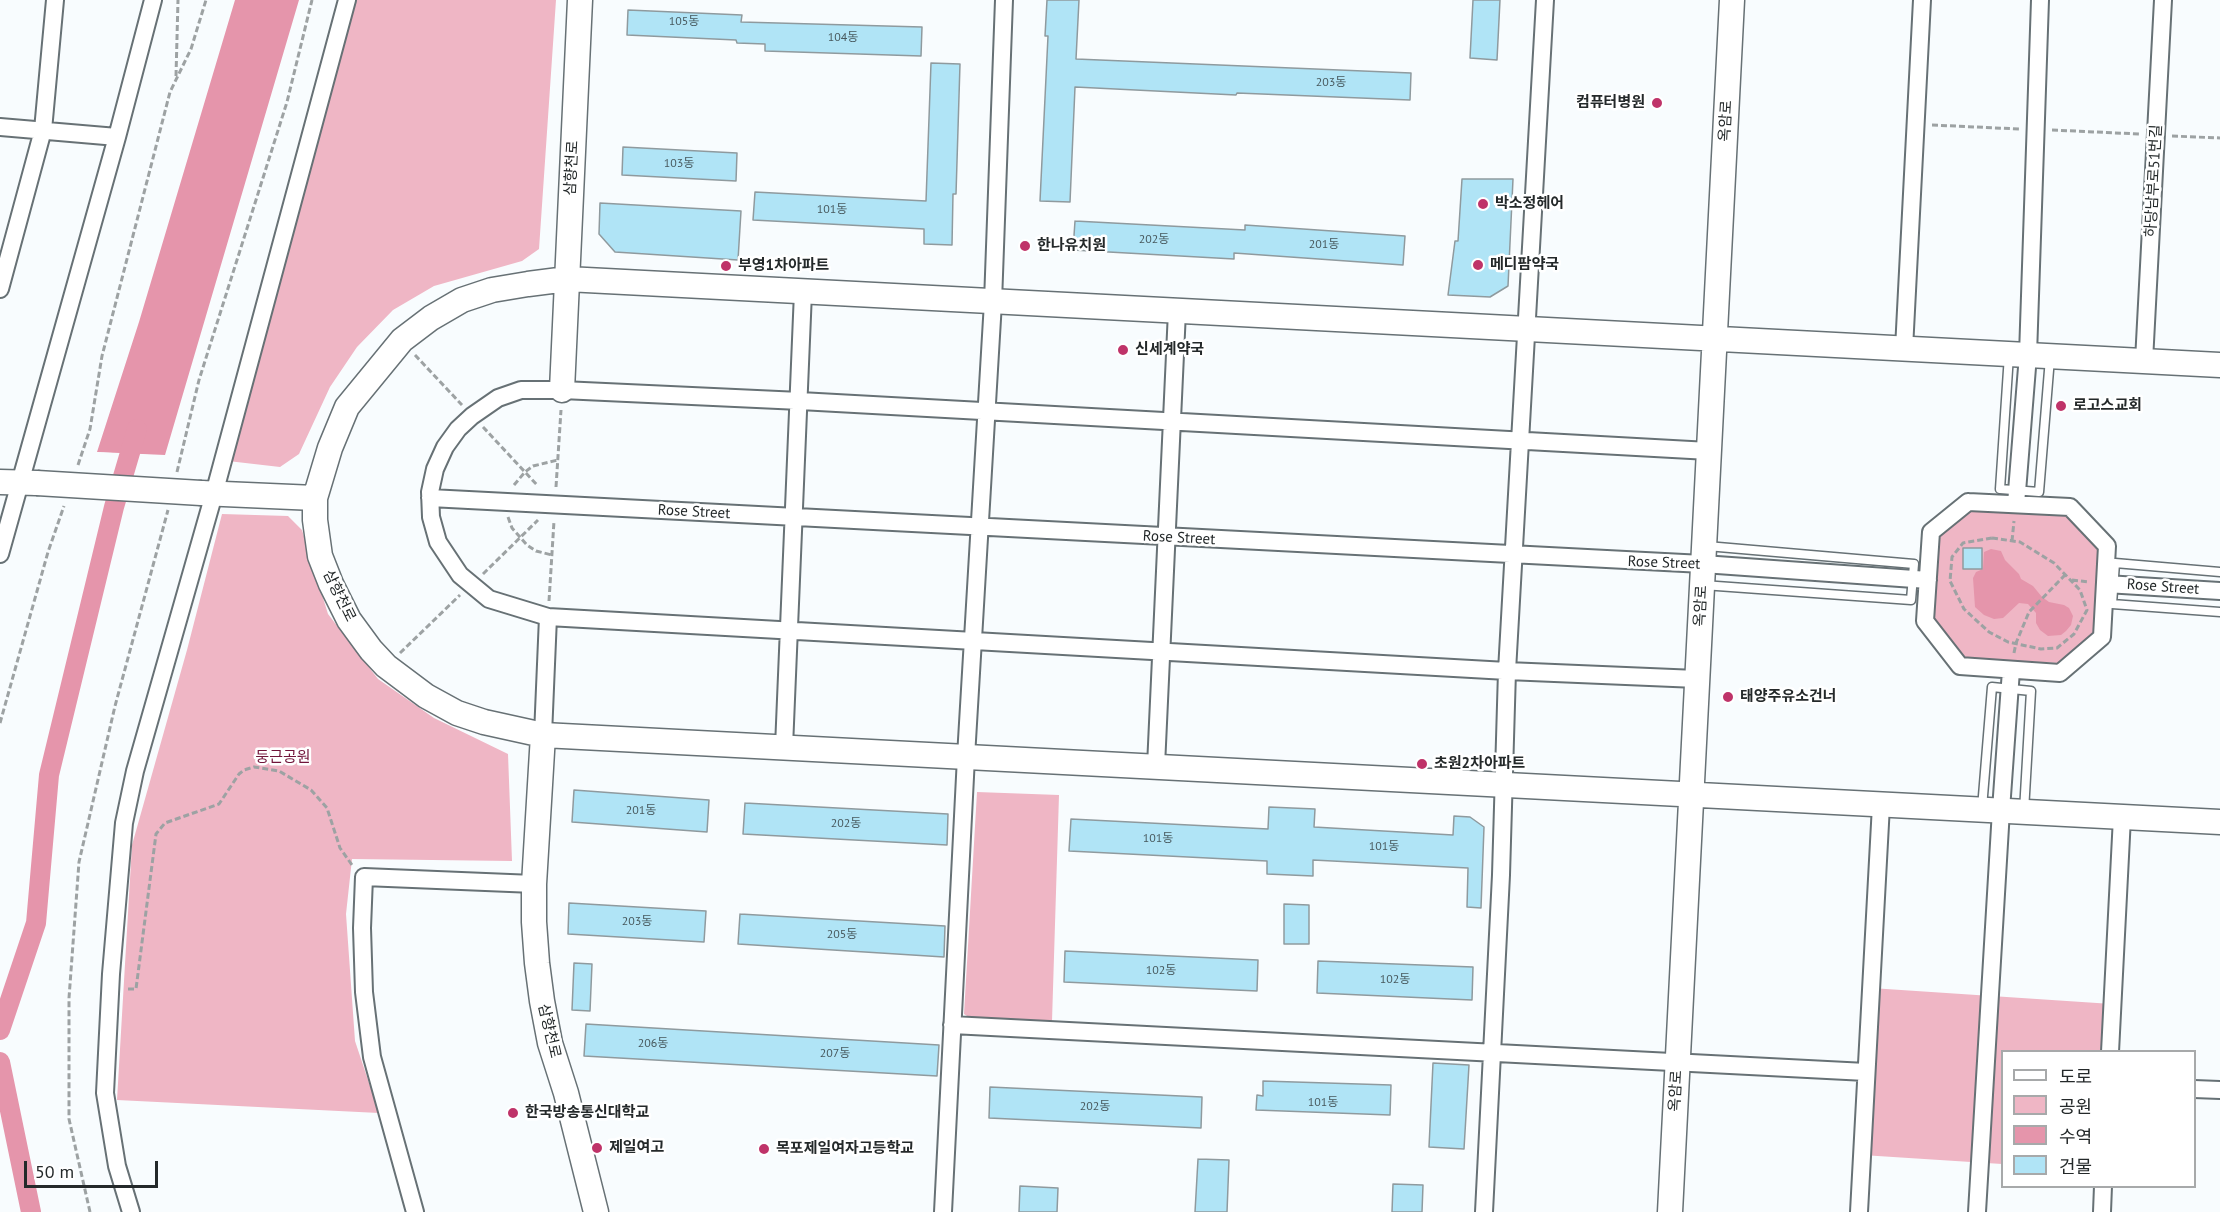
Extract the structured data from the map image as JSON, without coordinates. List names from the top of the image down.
{
  "streets": {
    "street": [
      "옥암로",
      "삼향천로",
      "하당남부로51번길",
      "Rose Street"
    ]
  },
  "crossings": [
    ["옥암로", "Rose Street"]
  ],
  "parks": ["둥근공원"],
  "places": [
    "컴퓨터병원",
    "박소정헤어",
    "한나유치원",
    "메디팜약국",
    "부영1차아파트",
    "신세계약국",
    "로고스교회",
    "태양주유소건너",
    "초원2차아파트",
    "한국방송통신대학교",
    "제일여고",
    "목포제일여자고등학교"
  ],
  "house_numbers": [
    "105동",
    "104동",
    "203동",
    "103동",
    "101동",
    "202동",
    "201동",
    "201동",
    "202동",
    "101동",
    "101동",
    "203동",
    "205동",
    "102동",
    "102동",
    "206동",
    "207동",
    "101동",
    "202동"
  ],
  "legend": [
    "도로",
    "공원",
    "수역",
    "건물"
  ],
  "scale_bar": "50 m"
}
